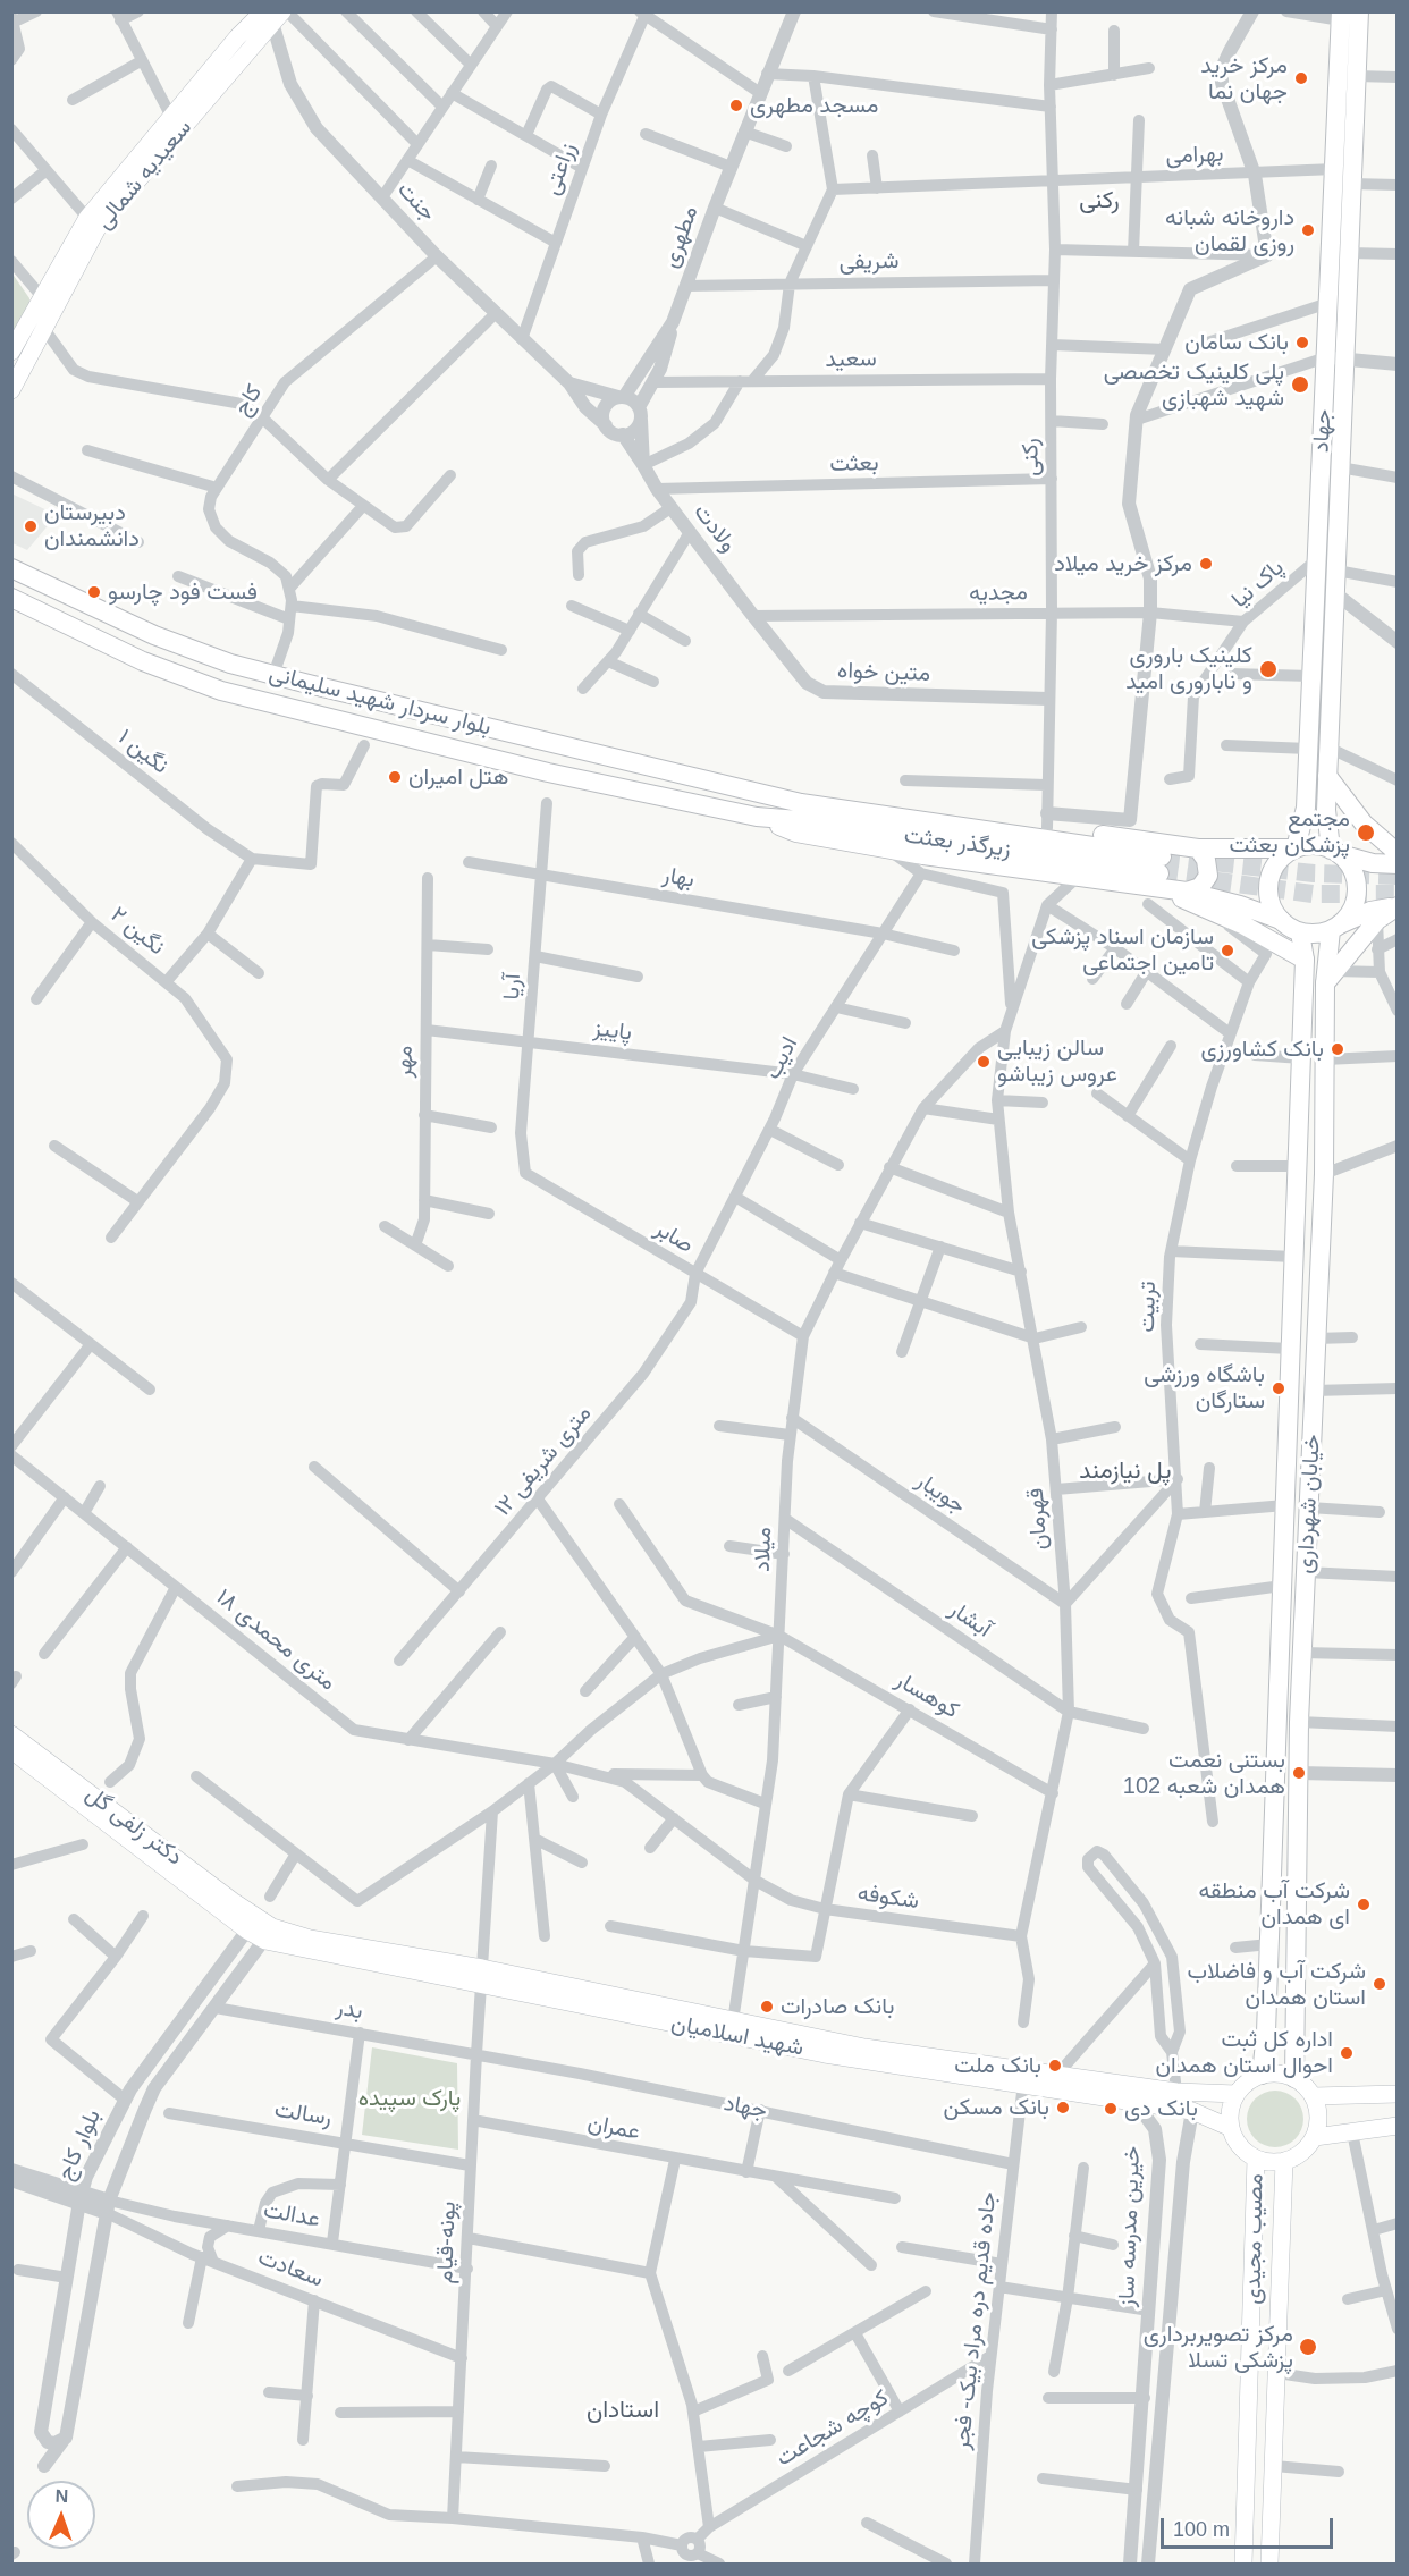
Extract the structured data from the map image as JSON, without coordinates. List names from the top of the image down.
{
  "streets": {
    "main road": [
      "سعیدیه شمالی",
      "جهاد",
      "بلوار سردار شهید سلیمانی",
      "زیرگذر بعثت",
      "خیابان شهرداری",
      "دکتر زلفی گل",
      "شهید اسلامیان",
      "مصیب مجیدی"
    ],
    "street": [
      "بهرامی",
      "زراعتی",
      "جنت",
      "مطهری",
      "شریفی",
      "سعید",
      "کاج",
      "رکنی",
      "بعثت",
      "ولادت",
      "پاک نیا",
      "مجدیه",
      "متین خواه",
      "نگین ۱",
      "بهار",
      "نگین ۲",
      "آریا",
      "پاییز",
      "ادیب",
      "مهر",
      "صابر",
      "تربیت",
      "۱۲ متری شریفی",
      "جویبار",
      "قهرمان",
      "میلاد",
      "آبشار",
      "۱۸ متری محمدی",
      "کوهسار",
      "شکوفه",
      "بدر",
      "رسالت",
      "عمران",
      "بلوار کاج",
      "عدالت",
      "خیرین مدرسه ساز",
      "پونه-قیام",
      "سعادت",
      "جاده قدیم دره مراد بیک- فجر",
      "کوچه شجاعت"
    ]
  },
  "crossings": [
    ["بهرامی", "جهاد"],
    ["بهرامی", "رکنی"],
    ["زراعتی", "جنت"],
    ["سعیدیه شمالی", "جنت"],
    ["جنت", "مطهری"],
    ["جنت", "کاج"],
    ["جنت", "ولادت"],
    ["مطهری", "شریفی"],
    ["مطهری", "سعید"],
    ["مطهری", "ولادت"],
    ["شریفی", "رکنی"],
    ["سعید", "رکنی"],
    ["جهاد", "پاک نیا"],
    ["جهاد", "خیابان شهرداری"],
    ["جهاد", "بدر"],
    ["جهاد", "پونه-قیام"],
    ["جهاد", "جاده قدیم دره مراد بیک- فجر"],
    ["رکنی", "بعثت"],
    ["رکنی", "مجدیه"],
    ["رکنی", "متین خواه"],
    ["بعثت", "ولادت"],
    ["ولادت", "مجدیه"],
    ["ولادت", "متین خواه"],
    ["پاک نیا", "مجدیه"],
    ["مجدیه", "متین خواه"],
    ["بلوار سردار شهید سلیمانی", "زیرگذر بعثت"],
    ["بهار", "آریا"],
    ["بهار", "ادیب"],
    ["آریا", "پاییز"],
    ["آریا", "صابر"],
    ["پاییز", "ادیب"],
    ["پاییز", "مهر"],
    ["ادیب", "صابر"],
    ["ادیب", "۱۲ متری شریفی"],
    ["صابر", "۱۲ متری شریفی"],
    ["صابر", "میلاد"],
    ["جویبار", "قهرمان"],
    ["جویبار", "میلاد"],
    ["خیابان شهرداری", "شهید اسلامیان"],
    ["خیابان شهرداری", "مصیب مجیدی"],
    ["قهرمان", "میلاد"],
    ["قهرمان", "آبشار"],
    ["قهرمان", "کوهسار"],
    ["قهرمان", "شکوفه"],
    ["میلاد", "آبشار"],
    ["میلاد", "کوهسار"],
    ["میلاد", "شکوفه"],
    ["میلاد", "شهید اسلامیان"],
    ["۱۸ متری محمدی", "شکوفه"],
    ["دکتر زلفی گل", "شهید اسلامیان"],
    ["دکتر زلفی گل", "بلوار کاج"],
    ["بدر", "بلوار کاج"],
    ["بدر", "پونه-قیام"],
    ["شهید اسلامیان", "بلوار کاج"],
    ["شهید اسلامیان", "خیرین مدرسه ساز"],
    ["شهید اسلامیان", "مصیب مجیدی"],
    ["شهید اسلامیان", "پونه-قیام"],
    ["شهید اسلامیان", "جاده قدیم دره مراد بیک- فجر"],
    ["رسالت", "پونه-قیام"],
    ["عمران", "پونه-قیام"],
    ["بلوار کاج", "عدالت"],
    ["بلوار کاج", "سعادت"],
    ["عدالت", "پونه-قیام"],
    ["عدالت", "سعادت"],
    ["پونه-قیام", "سعادت"],
    ["جاده قدیم دره مراد بیک- فجر", "کوچه شجاعت"]
  ],
  "districts": ["رکنی", "پل نیازمند", "استادان"],
  "parks": ["پارک سپیده"],
  "places": [
    "مرکز خرید جهان نما",
    "مسجد مطهری",
    "داروخانه شبانه روزی لقمان",
    "بانک سامان",
    "پلی کلینیک تخصصی شهید شهبازی",
    "دبیرستان دانشمندان",
    "مرکز خرید میلاد",
    "فست فود چارسو",
    "کلینیک باروری و ناباروری امید",
    "هتل امیران",
    "مجتمع پزشکان بعثت",
    "سازمان اسناد پزشکی تامین اجتماعی",
    "بانک کشاورزی",
    "سالن زیبایی عروس زیباشو",
    "باشگاه ورزشی ستارگان",
    "بستنی نعمت همدان شعبه 102",
    "شرکت آب منطقه ای همدان",
    "شرکت آب و فاضلاب استان همدان",
    "بانک صادرات",
    "اداره کل ثبت احوال استان همدان",
    "بانک ملت",
    "بانک مسکن",
    "بانک دی",
    "مرکز تصویربرداری پزشکی تسلا"
  ],
  "scale_bar": "100 m",
  "north": "top"
}
